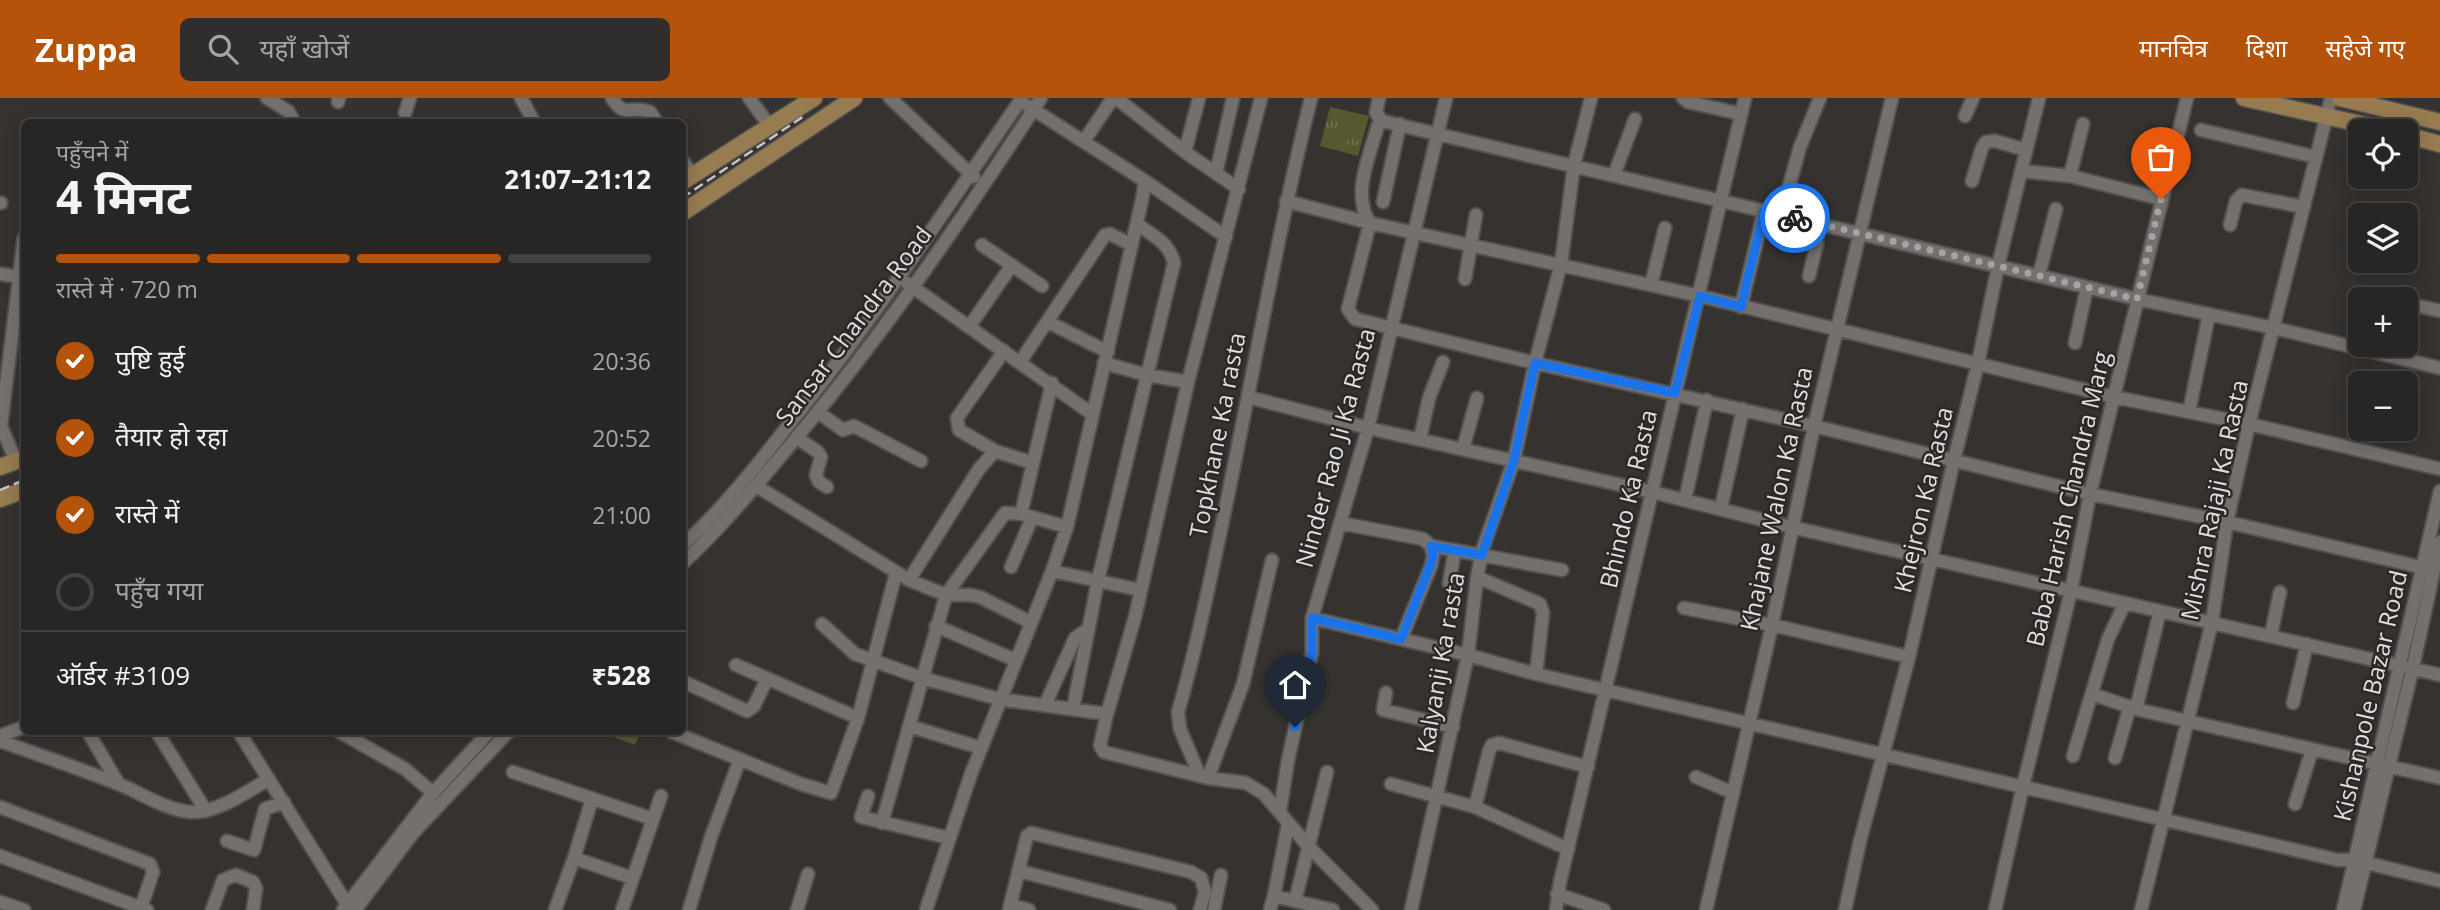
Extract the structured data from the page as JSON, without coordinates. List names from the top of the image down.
{
  "streets": {
    "street": [
      "Sansar Chandra Road",
      "Topkhane Ka rasta",
      "Ninder Rao Ji Ka Rasta",
      "Bhindo Ka Rasta",
      "Khajane Walon Ka Rasta",
      "Baba Harish Chandra Marg",
      "Khejron Ka Rasta",
      "Mishra Rajaji Ka Rasta",
      "Kalyanji Ka rasta",
      "Kishanpole Bazar Road"
    ]
  },
  "page": {
    "header": "Zuppa",
    "search": "यहाँ खोजें",
    "nav": ["मानचित्र", "दिशा", "सहेजे गए"],
    "map_buttons": ["+", "−"],
    "heading": ["4 मिनट", "पहुँचने में", "21:07–21:12"],
    "panel": ["ऑर्डर #3109", "₹528"],
    "bar": "रास्ते में · 720 m",
    "list": [
      ["पुष्टि हुई", "20:36"],
      ["तैयार हो रहा", "20:52"],
      ["रास्ते में", "21:00"],
      "पहुँच गया"
    ]
  }
}
